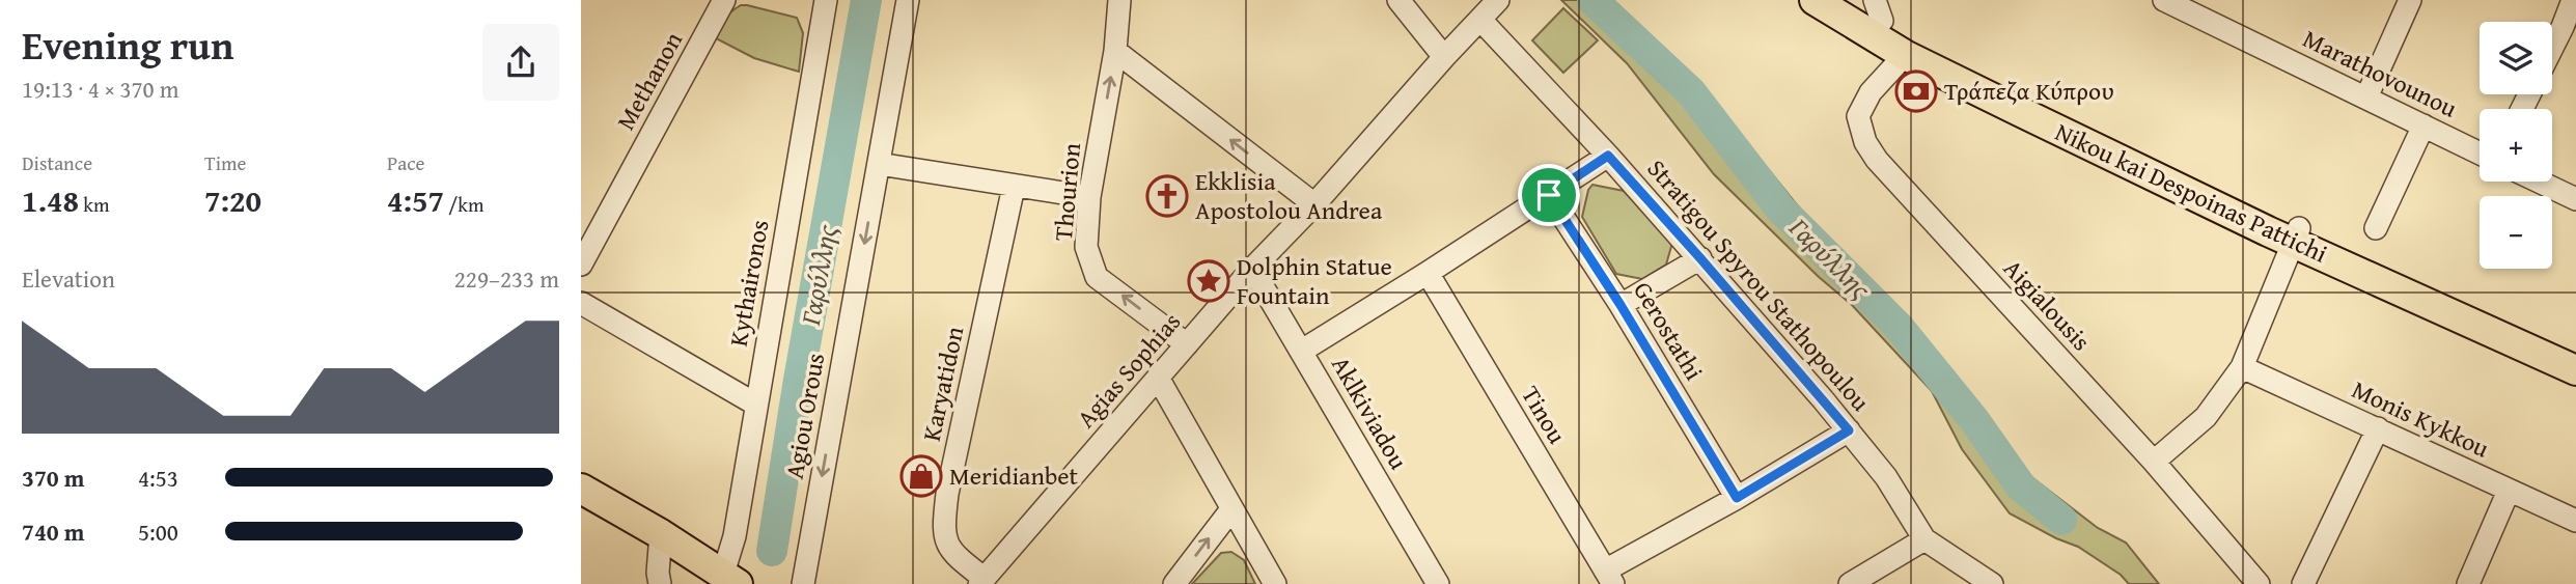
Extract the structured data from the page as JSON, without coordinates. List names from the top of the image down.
{
  "streets": {
    "main road": ["Nikou kai Despoinas Pattichi"],
    "street": [
      "Marathovounou",
      "Methanon",
      "Thourion",
      "Kythaironos",
      "Stratigou Spyrou Stathopoulou",
      "Aigialousis",
      "Gerostathi",
      "Agias Sophias",
      "Karyatidon",
      "Aklkiviadou",
      "Tinou",
      "Agiou Orous",
      "Monis Kykkou"
    ]
  },
  "crossings": [
    ["Thourion", "Agias Sophias"],
    ["Nikou kai Despoinas Pattichi", "Aigialousis"],
    ["Stratigou Spyrou Stathopoulou", "Agias Sophias"],
    ["Agias Sophias", "Karyatidon"],
    ["Agias Sophias", "Aklkiviadou"]
  ],
  "one_way": ["Thourion", "Agiou Orous"],
  "water": ["Γαρύλλης"],
  "places": {
    "bank": ["Τράπεζα Κύπρου"],
    "church": ["Ekklisia Apostolou Andrea"],
    "place": ["Dolphin Statue Fountain"],
    "shop": ["Meridianbet"]
  },
  "page": {
    "heading": ["Evening run", "19:13 · 4 × 370 m"],
    "map_buttons": ["+", "−"],
    "stats": [
      ["Distance", "1.48 km"],
      ["Time", "7:20"],
      ["Pace", "4:57 /km"]
    ],
    "chart": ["Elevation", "229–233 m"],
    "list": [
      {
        "name": "370 m",
        "note": "4:53"
      },
      {
        "name": "740 m",
        "note": "5:00"
      }
    ]
  }
}
